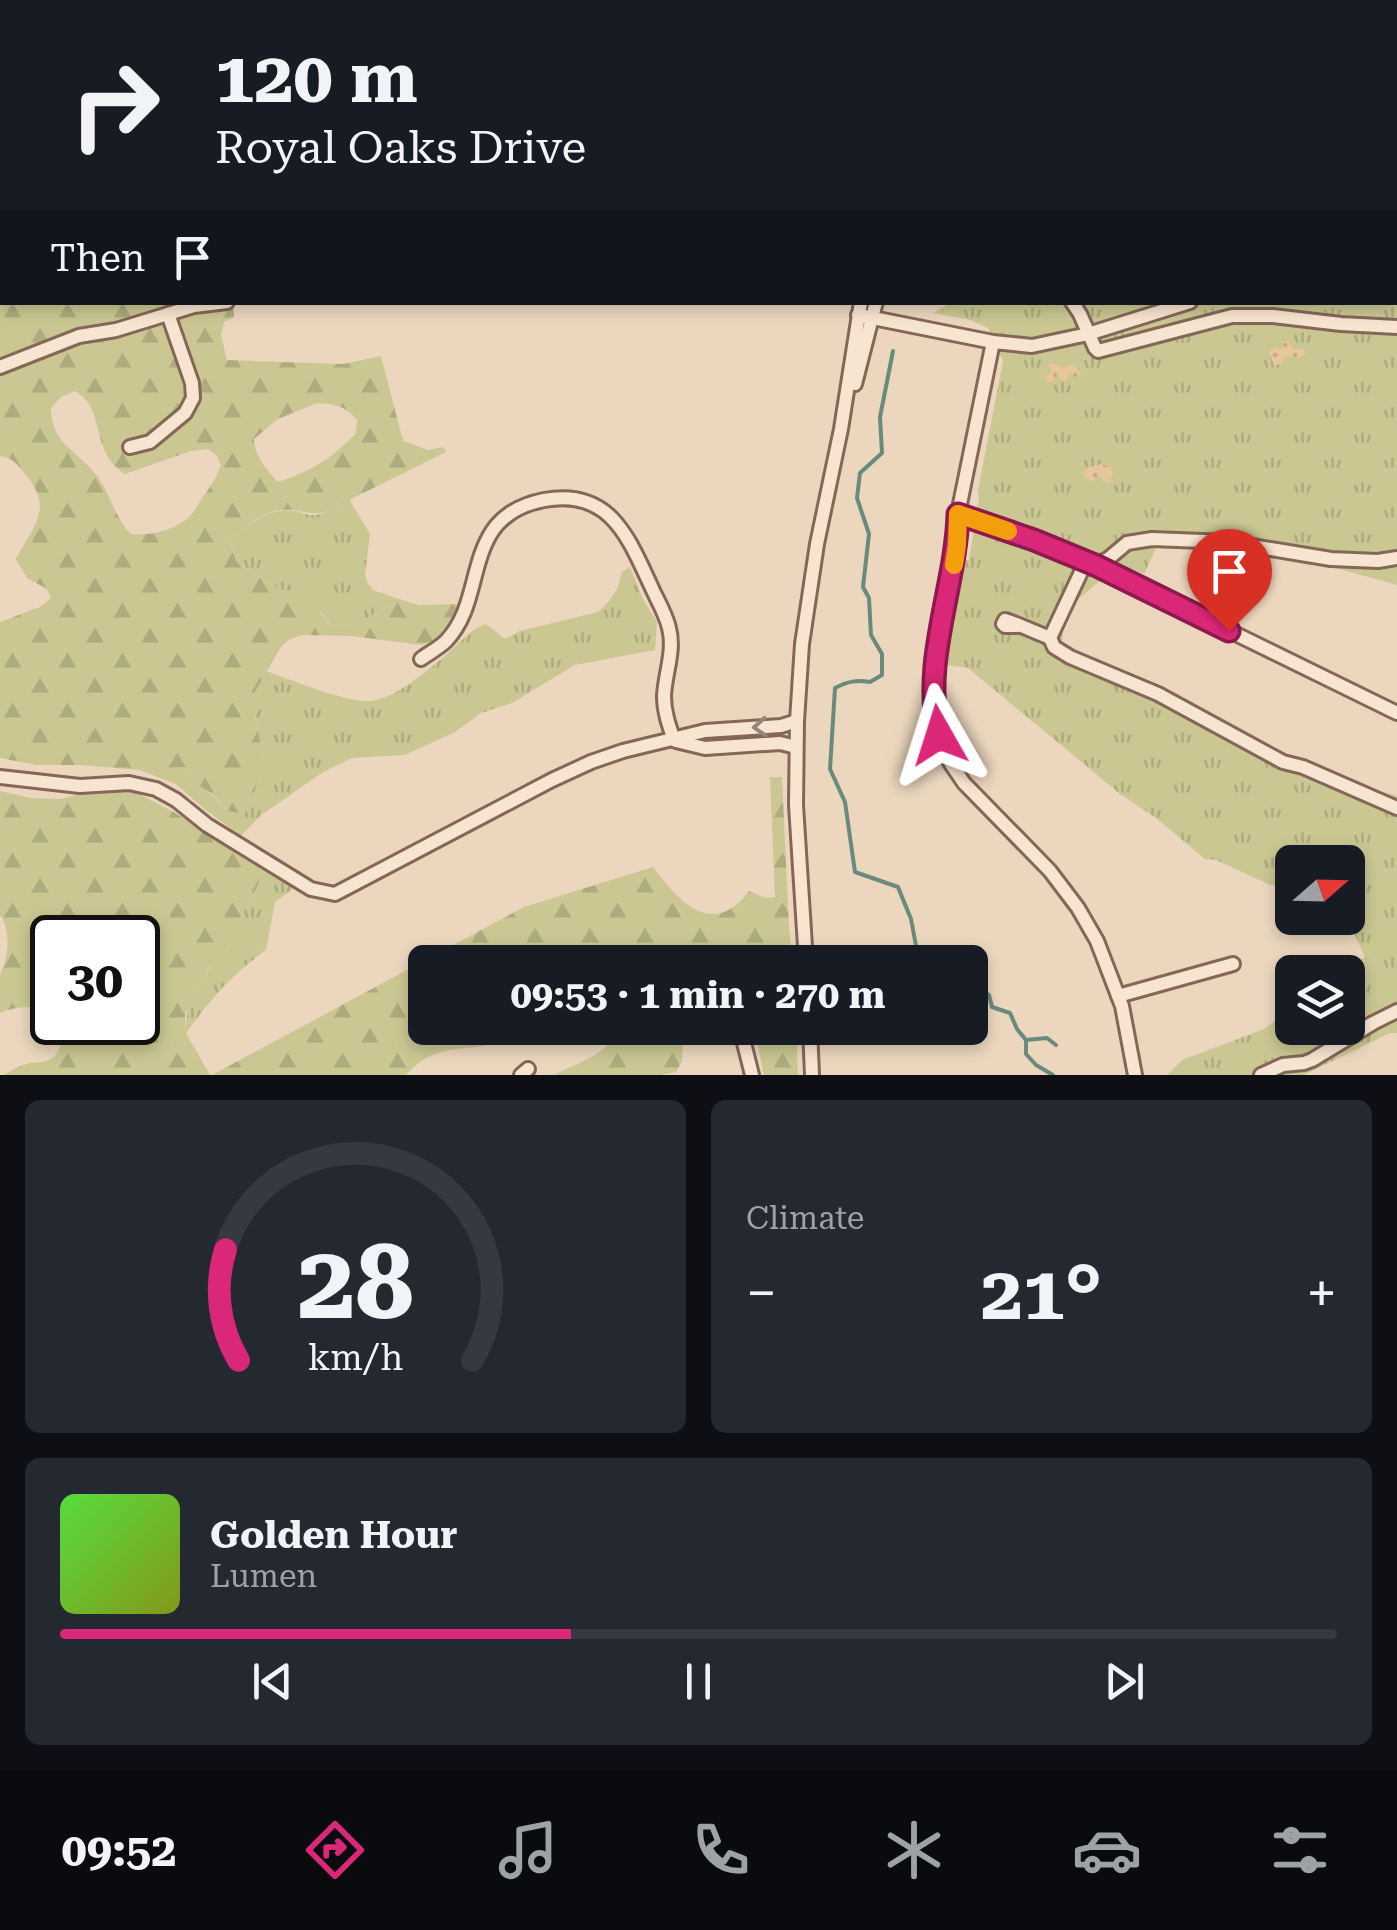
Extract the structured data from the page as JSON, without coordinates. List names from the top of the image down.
{
  "north": "right",
  "page": {
    "turn": ["120 m", "Royal Oaks Drive"],
    "then": "Then",
    "limit": "30",
    "trip": "09:53 · 1 min · 270 m",
    "tile": "Climate",
    "heat": ["−", "21°", "+"],
    "song": ["Golden Hour", "Lumen"],
    "tabs": "09:52",
    "gauge": ["28", "km/h"]
  }
}
